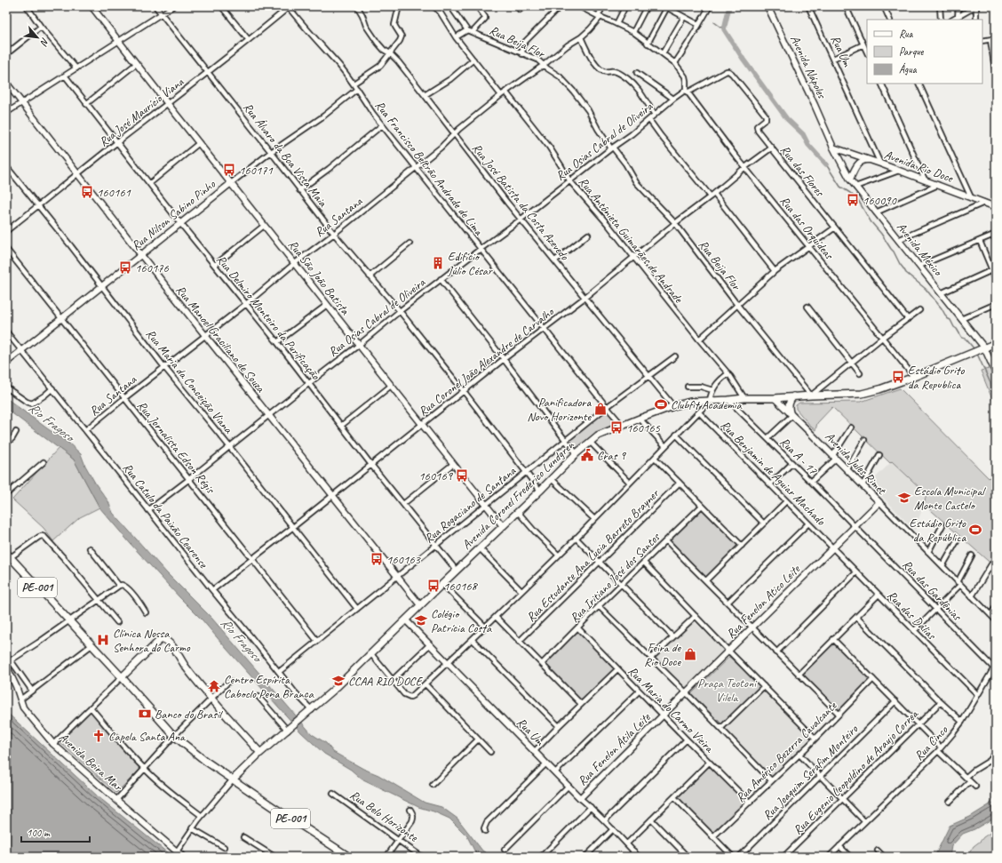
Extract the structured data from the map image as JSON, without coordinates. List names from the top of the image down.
{
  "streets": {
    "main road": ["Avenida Coronel Frederico Lundgren", "PE-001"],
    "street": [
      "Rua Beija Flor",
      "Rua Um",
      "Avenida Nápoles",
      "Rua José Maurício Viana",
      "Rua Osias Cabral de Oliveira",
      "Rua Álvaro da Boa Vista Maia",
      "Avenida Rio Doce",
      "Rua Francisco Beltrão Andrade de Lima",
      "Rua das Flores",
      "Rua José Batista da Costa Azevedo",
      "Rua Nilson Sabino Pinho",
      "Rua Santana",
      "Rua das Orquídeas",
      "Rua Antônieta Guimarães de Andrade",
      "Avenida México",
      "Rua São João Batista",
      "Rua Delmiro Monteiro da Purificação",
      "Rua Manoel Graciliano de Souza",
      "Rua Coronel João Alexandre de Carvalho",
      "Rua Maria da Conceição Viana",
      "Rua Jornalista Edson Régis",
      "Rua A - 17",
      "Avenida Jules Rimet",
      "Rua Benjamin de Aguiar Machado",
      "Rua Rogaciano de Santana",
      "Rua Catulo da Paixão Cearense",
      "Rua Estudante Ana Lucia Barreto Brayner",
      "Rua Iritiano José dos Santos",
      "Rua das Gardênias",
      "Rua Fenelon Atico Leite",
      "Rua das Dálias",
      "Rua Maria do Carmo Vieira",
      "Rua Cinco",
      "Rua Fenelon Átila Leite",
      "Rua Américo Bezerra Cavalcante",
      "Avenida Beira Mar",
      "Rua Joaquim Serafim Monteiro",
      "Rua Eugenio Leopoldino de Araujo Correa",
      "Rua Belo Horizonte"
    ]
  },
  "crossings": [
    ["Rua Beija Flor", "Rua Osias Cabral de Oliveira"],
    ["Rua Beija Flor", "Rua Santana"],
    ["Rua Beija Flor", "Rua Coronel João Alexandre de Carvalho"],
    ["Rua Beija Flor", "Avenida Coronel Frederico Lundgren"],
    ["Rua Um", "Avenida Rio Doce"],
    ["Rua Um", "Avenida Coronel Frederico Lundgren"],
    ["Rua Um", "Rua Fenelon Átila Leite"],
    ["Avenida Nápoles", "Avenida México"],
    ["Rua José Maurício Viana", "Rua Álvaro da Boa Vista Maia"],
    ["Rua José Maurício Viana", "Rua Francisco Beltrão Andrade de Lima"],
    ["Rua José Maurício Viana", "Rua São João Batista"],
    ["Rua José Maurício Viana", "Rua Delmiro Monteiro da Purificação"],
    ["Rua José Maurício Viana", "Rua Manoel Graciliano de Souza"],
    ["Rua José Maurício Viana", "Rua Maria da Conceição Viana"],
    ["Rua Osias Cabral de Oliveira", "Rua Álvaro da Boa Vista Maia"],
    ["Rua Osias Cabral de Oliveira", "Rua Francisco Beltrão Andrade de Lima"],
    ["Rua Osias Cabral de Oliveira", "Rua das Flores"],
    ["Rua Osias Cabral de Oliveira", "Rua José Batista da Costa Azevedo"],
    ["Rua Osias Cabral de Oliveira", "Rua das Orquídeas"],
    ["Rua Osias Cabral de Oliveira", "Rua Antônieta Guimarães de Andrade"],
    ["Rua Osias Cabral de Oliveira", "Rua São João Batista"],
    ["Rua Osias Cabral de Oliveira", "Rua Delmiro Monteiro da Purificação"],
    ["Rua Osias Cabral de Oliveira", "Rua Manoel Graciliano de Souza"],
    ["Rua Osias Cabral de Oliveira", "Rua Maria da Conceição Viana"],
    ["Rua Osias Cabral de Oliveira", "Rua Jornalista Edson Régis"],
    ["Rua Osias Cabral de Oliveira", "Rua Catulo da Paixão Cearense"],
    ["Rua Álvaro da Boa Vista Maia", "Rua Nilson Sabino Pinho"],
    ["Rua Álvaro da Boa Vista Maia", "Rua Santana"],
    ["Rua Álvaro da Boa Vista Maia", "Rua Coronel João Alexandre de Carvalho"],
    ["Rua Álvaro da Boa Vista Maia", "Avenida Coronel Frederico Lundgren"],
    ["Rua Álvaro da Boa Vista Maia", "Rua Rogaciano de Santana"],
    ["Avenida Rio Doce", "Avenida México"],
    ["Rua Francisco Beltrão Andrade de Lima", "Rua Nilson Sabino Pinho"],
    ["Rua Francisco Beltrão Andrade de Lima", "Rua Santana"],
    ["Rua Francisco Beltrão Andrade de Lima", "Rua Coronel João Alexandre de Carvalho"],
    ["Rua Francisco Beltrão Andrade de Lima", "Avenida Coronel Frederico Lundgren"],
    ["Rua Francisco Beltrão Andrade de Lima", "Rua Rogaciano de Santana"],
    ["Rua das Flores", "Rua das Orquídeas"],
    ["Rua das Flores", "Rua Coronel João Alexandre de Carvalho"],
    ["Rua José Batista da Costa Azevedo", "Rua Santana"],
    ["Rua José Batista da Costa Azevedo", "Rua Coronel João Alexandre de Carvalho"],
    ["Rua José Batista da Costa Azevedo", "Avenida Coronel Frederico Lundgren"],
    ["Rua José Batista da Costa Azevedo", "Rua Rogaciano de Santana"],
    ["Rua Nilson Sabino Pinho", "Rua São João Batista"],
    ["Rua Nilson Sabino Pinho", "Rua Delmiro Monteiro da Purificação"],
    ["Rua Nilson Sabino Pinho", "Rua Manoel Graciliano de Souza"],
    ["Rua Nilson Sabino Pinho", "Rua Maria da Conceição Viana"],
    ["Rua Nilson Sabino Pinho", "Rua Jornalista Edson Régis"],
    ["Rua Nilson Sabino Pinho", "Rua Catulo da Paixão Cearense"],
    ["Rua Santana", "Rua Antônieta Guimarães de Andrade"],
    ["Rua Santana", "Rua São João Batista"],
    ["Rua Santana", "Rua Delmiro Monteiro da Purificação"],
    ["Rua Santana", "Rua Manoel Graciliano de Souza"],
    ["Rua Santana", "Rua Maria da Conceição Viana"],
    ["Rua Santana", "Rua Jornalista Edson Régis"],
    ["Rua Santana", "Rua Catulo da Paixão Cearense"],
    ["Rua das Orquídeas", "Rua Coronel João Alexandre de Carvalho"],
    ["Rua das Orquídeas", "Avenida Coronel Frederico Lundgren"],
    ["Rua Antônieta Guimarães de Andrade", "Rua Coronel João Alexandre de Carvalho"],
    ["Rua Antônieta Guimarães de Andrade", "Avenida Coronel Frederico Lundgren"],
    ["Avenida México", "Avenida Coronel Frederico Lundgren"],
    ["Rua São João Batista", "Rua Coronel João Alexandre de Carvalho"],
    ["Rua São João Batista", "Avenida Coronel Frederico Lundgren"],
    ["Rua São João Batista", "Rua Rogaciano de Santana"],
    ["Rua Delmiro Monteiro da Purificação", "Rua Coronel João Alexandre de Carvalho"],
    ["Rua Delmiro Monteiro da Purificação", "Avenida Coronel Frederico Lundgren"],
    ["Rua Delmiro Monteiro da Purificação", "Rua Rogaciano de Santana"],
    ["Rua Manoel Graciliano de Souza", "Rua Coronel João Alexandre de Carvalho"],
    ["Rua Manoel Graciliano de Souza", "Avenida Coronel Frederico Lundgren"],
    ["Rua Manoel Graciliano de Souza", "Rua Rogaciano de Santana"],
    ["Rua Coronel João Alexandre de Carvalho", "Rua Maria da Conceição Viana"],
    ["Rua Coronel João Alexandre de Carvalho", "Rua Jornalista Edson Régis"],
    ["Rua Coronel João Alexandre de Carvalho", "Rua Catulo da Paixão Cearense"],
    ["Rua Maria da Conceição Viana", "Rua Rogaciano de Santana"],
    ["Rua Jornalista Edson Régis", "Rua Rogaciano de Santana"],
    ["Rua A - 17", "Avenida Coronel Frederico Lundgren"],
    ["Rua A - 17", "Rua das Gardênias"],
    ["Rua A - 17", "Rua Fenelon Atico Leite"],
    ["Avenida Jules Rimet", "Avenida Coronel Frederico Lundgren"],
    ["Avenida Jules Rimet", "Rua Fenelon Atico Leite"],
    ["Rua Benjamin de Aguiar Machado", "Rua Fenelon Atico Leite"],
    ["Rua Benjamin de Aguiar Machado", "Rua das Dálias"],
    ["Avenida Coronel Frederico Lundgren", "Rua Catulo da Paixão Cearense"],
    ["Avenida Coronel Frederico Lundgren", "PE-001"],
    ["Avenida Coronel Frederico Lundgren", "Avenida Beira Mar"],
    ["Rua Rogaciano de Santana", "Rua Catulo da Paixão Cearense"],
    ["Rua Iritiano José dos Santos", "Rua Maria do Carmo Vieira"],
    ["Rua das Gardênias", "Rua Fenelon Atico Leite"],
    ["Rua das Gardênias", "Rua Cinco"],
    ["Rua Fenelon Atico Leite", "Rua das Dálias"],
    ["Rua Fenelon Atico Leite", "Rua Maria do Carmo Vieira"],
    ["Rua Fenelon Atico Leite", "Rua Fenelon Átila Leite"],
    ["Rua das Dálias", "Rua Cinco"],
    ["Rua Maria do Carmo Vieira", "Rua Fenelon Átila Leite"],
    ["Rua Maria do Carmo Vieira", "Rua Américo Bezerra Cavalcante"]
  ],
  "water": ["Rio Fragoso"],
  "parks": ["Praça Teotoni Vilela"],
  "places": {
    "bus stop": [
      "160171",
      "160161",
      "160090",
      "160176",
      "Estádio Grito da Republica",
      "160165",
      "160169",
      "160163",
      "160168"
    ],
    "building": ["Edifício Júlio César"],
    "sports": ["Clubfit Academia", "Estádio Grito da República"],
    "shop": ["Panificadora Novo Horizonte", "Feira de Rio Doce"],
    "public building": ["Cras 9"],
    "school or university": ["Escola Municipal Monte Castelo", "Colégio Patrícia Costa", "CCAA RIO DOCE"],
    "hospital": ["Clínica Nossa Senhora do Carmo"],
    "temple": ["Centro Espírita Caboclo Pena Branca"],
    "bank": ["Banco do Brasil"],
    "church": ["Capela Santa Ana"]
  },
  "legend": ["Rua", "Parque", "Água"],
  "scale_bar": "100 m",
  "north": "bottom right"
}
